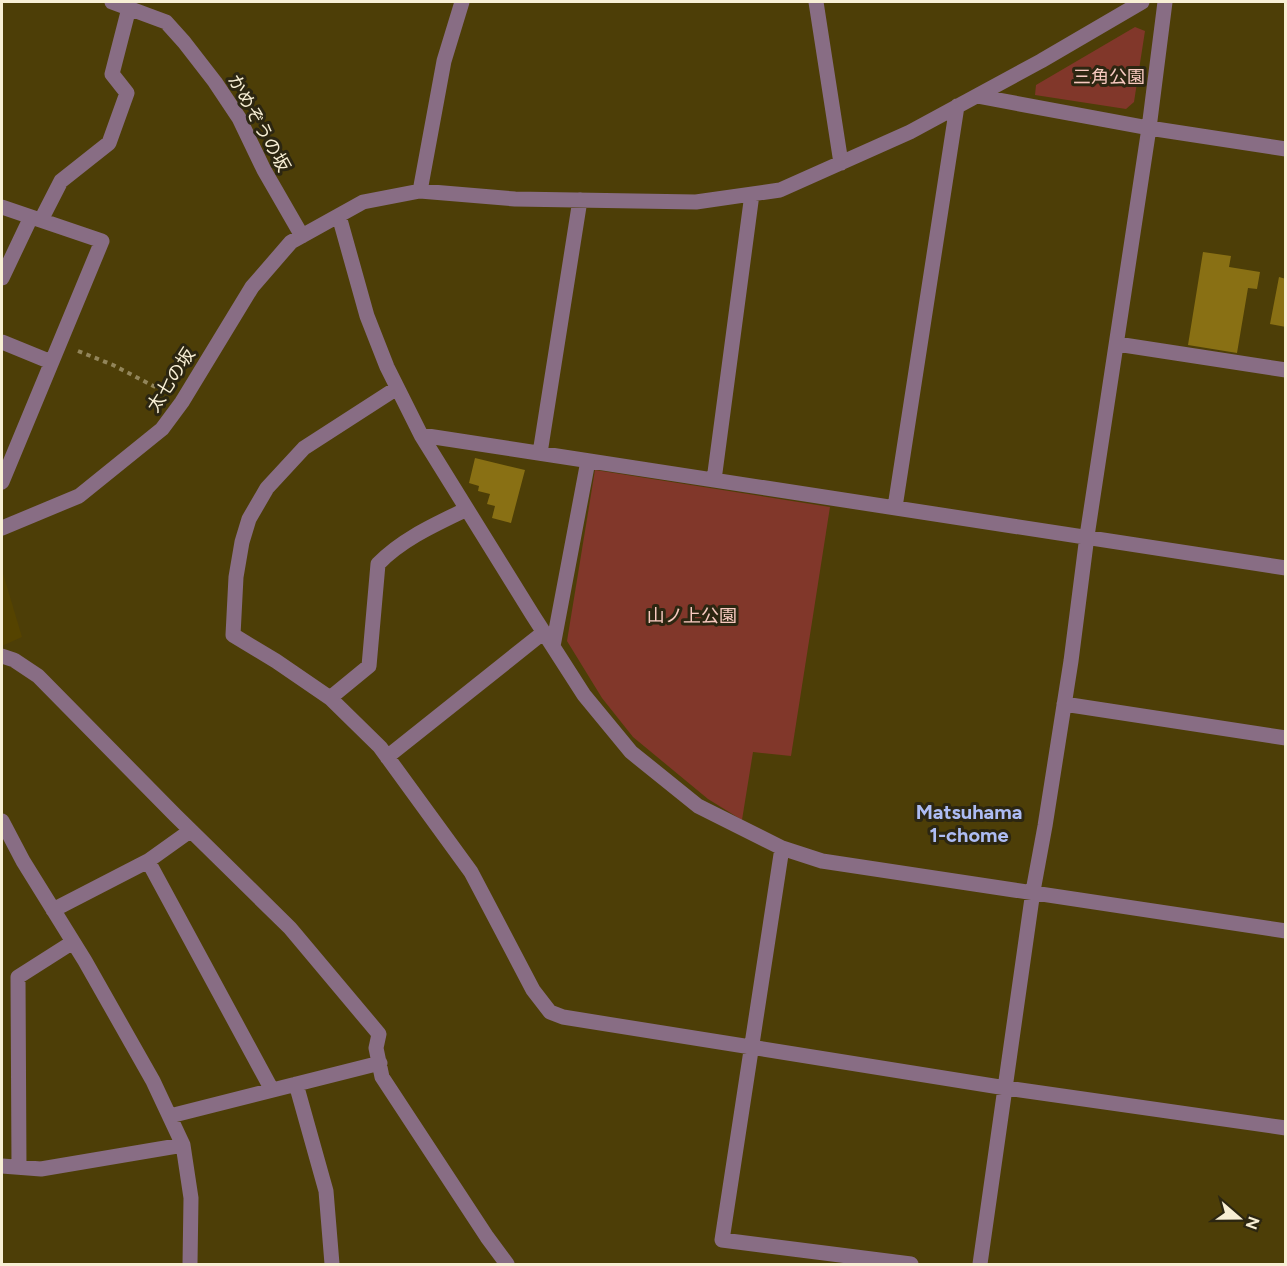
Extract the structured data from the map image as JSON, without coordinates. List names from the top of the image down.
{
  "streets": {
    "street": ["かめぞうの坂", "太七の坂"]
  },
  "crossings": [
    ["かめぞうの坂", "太七の坂"]
  ],
  "districts": ["Matsuhama 1-chome"],
  "parks": ["三角公園", "山ノ上公園"],
  "north": "right"
}
